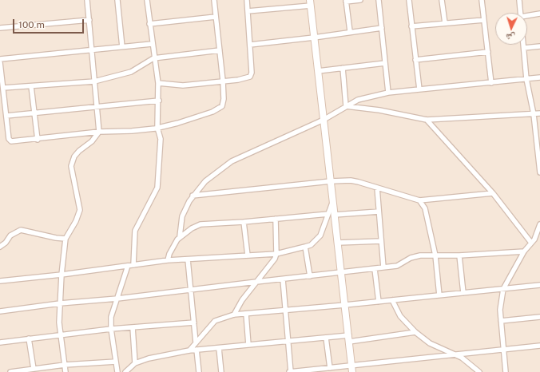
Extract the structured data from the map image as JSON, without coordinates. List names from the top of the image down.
{
  "scale_bar": "100 m",
  "north": "bottom"
}
